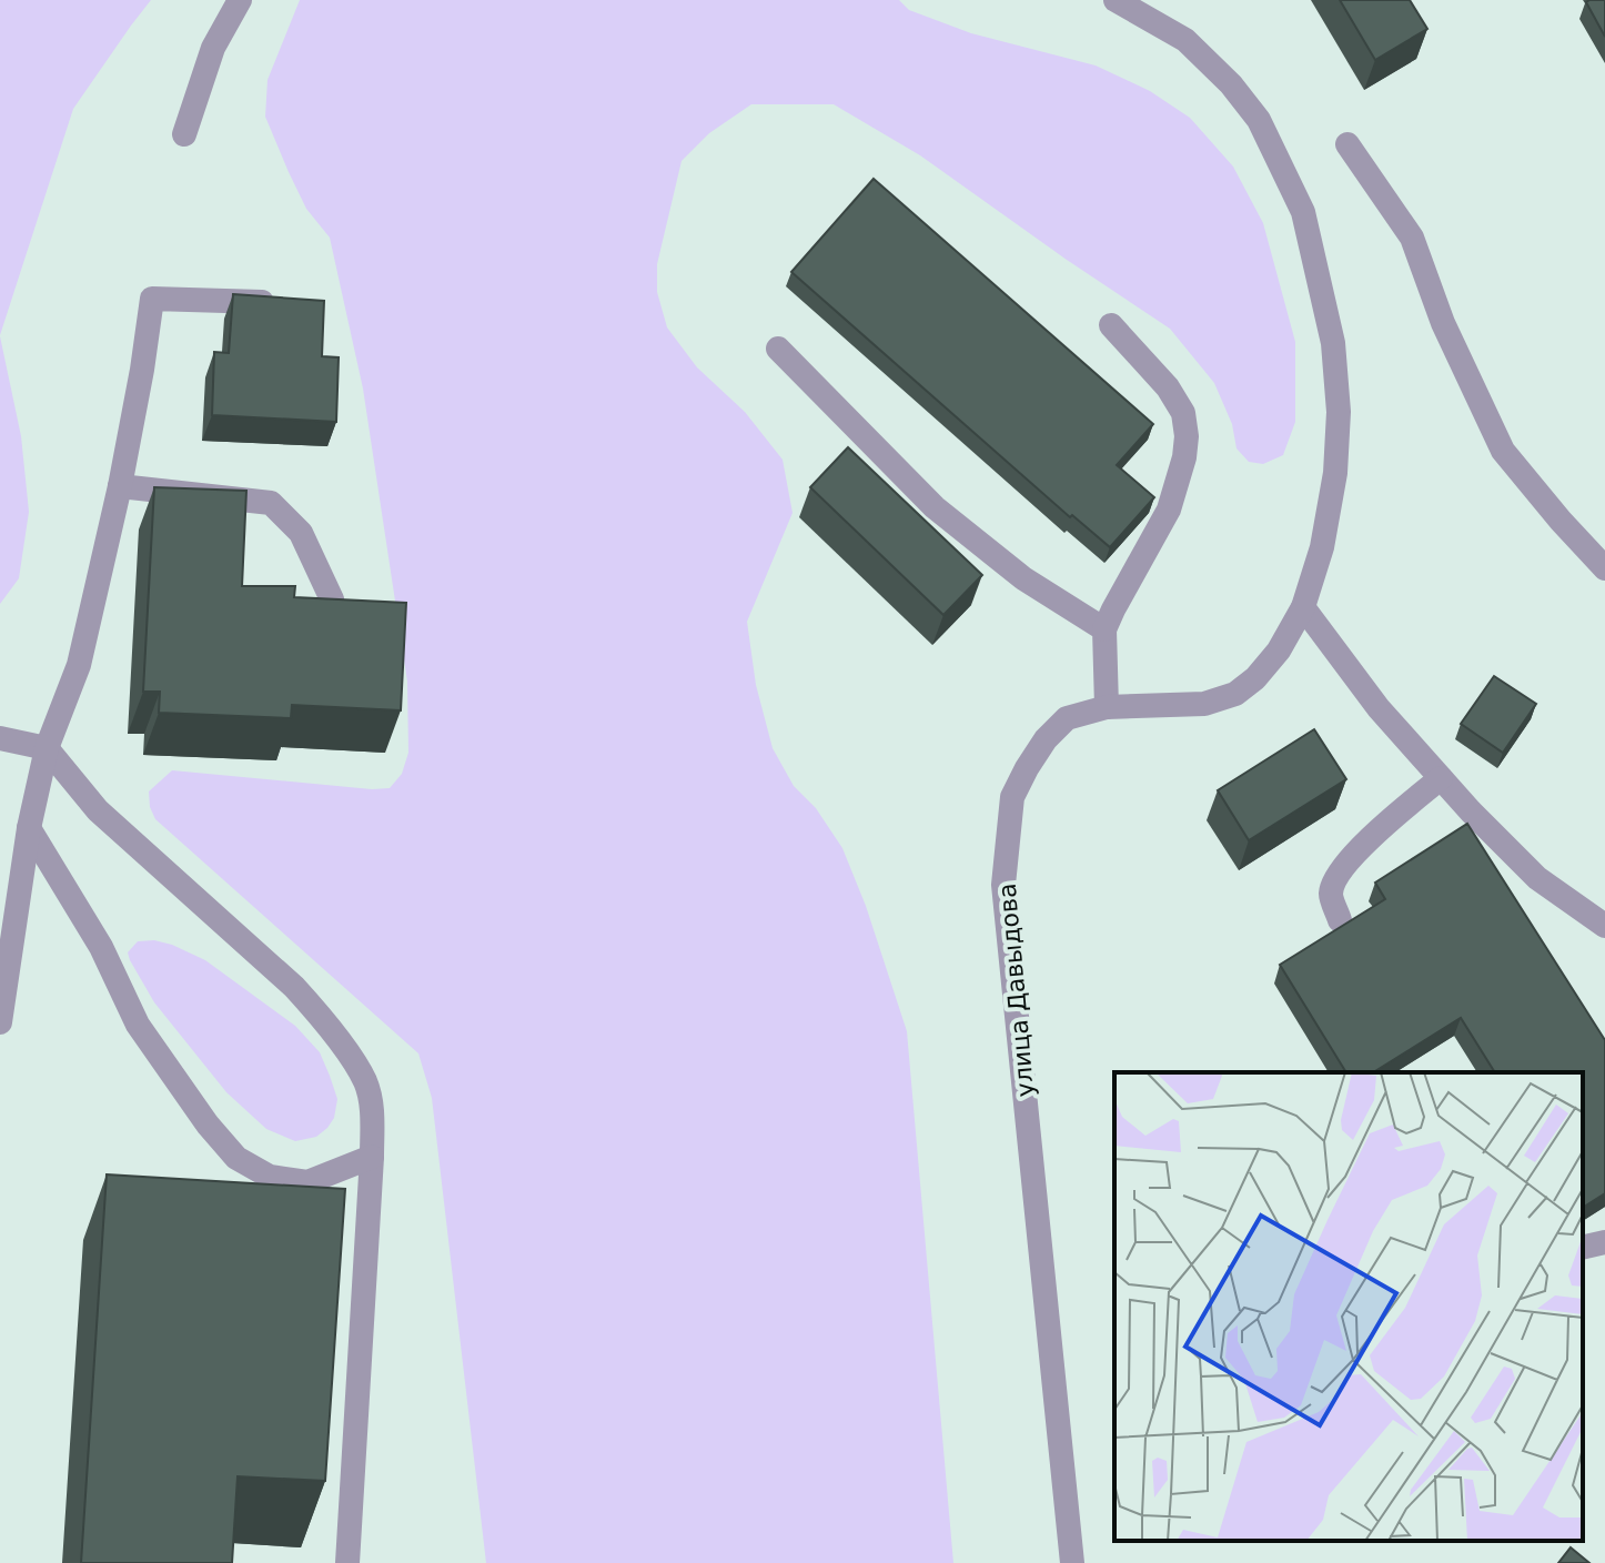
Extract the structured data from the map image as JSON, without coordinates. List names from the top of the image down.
{
  "streets": {
    "street": ["улица Давыдова"]
  }
}
